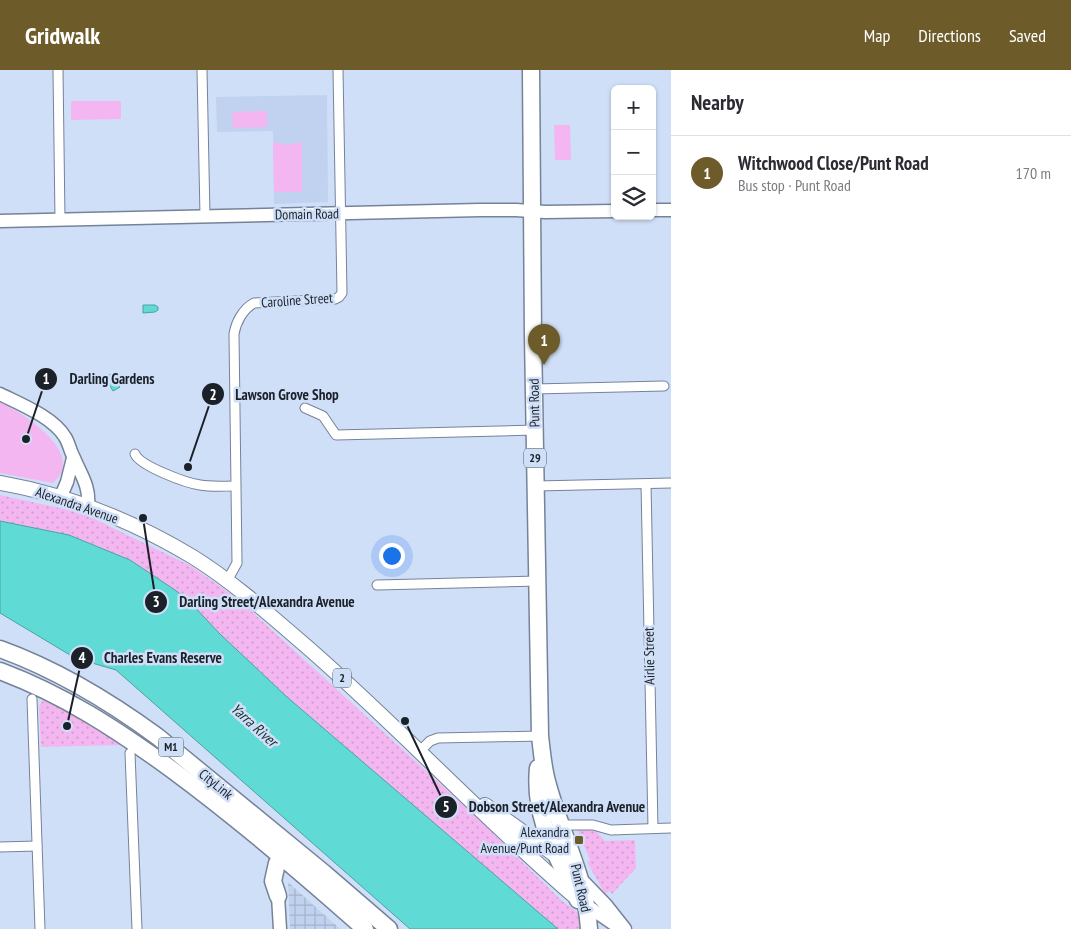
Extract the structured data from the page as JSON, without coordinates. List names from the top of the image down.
{
  "streets": {
    "highway": [
      "Punt Road",
      "29",
      "Alexandra Avenue",
      "2",
      "M1",
      "CityLink"
    ],
    "street": ["Domain Road", "Caroline Street", "Airlie Street"]
  },
  "crossings": [
    ["Domain Road", "Caroline Street"],
    ["Domain Road", "Punt Road"],
    ["Caroline Street", "Alexandra Avenue"],
    ["Punt Road", "Alexandra Avenue"],
    ["M1", "CityLink"]
  ],
  "water": ["Yarra River"],
  "places": {
    "other": [
      "Darling Gardens",
      "Lawson Grove Shop",
      "Darling Street/Alexandra Avenue",
      "Dobson Street/Alexandra Avenue",
      "Charles Evans Reserve"
    ],
    "transit": ["Alexandra Avenue/Punt Road"]
  },
  "page": {
    "header": "Gridwalk",
    "nav": ["Map", "Directions", "Saved"],
    "heading": "Nearby",
    "map_buttons": ["+", "−"],
    "list": [
      {
        "mark": "1",
        "name": "Witchwood Close/Punt Road",
        "note": "Bus stop · Punt Road",
        "value": "170 m"
      }
    ],
    "pins": "1"
  }
}
